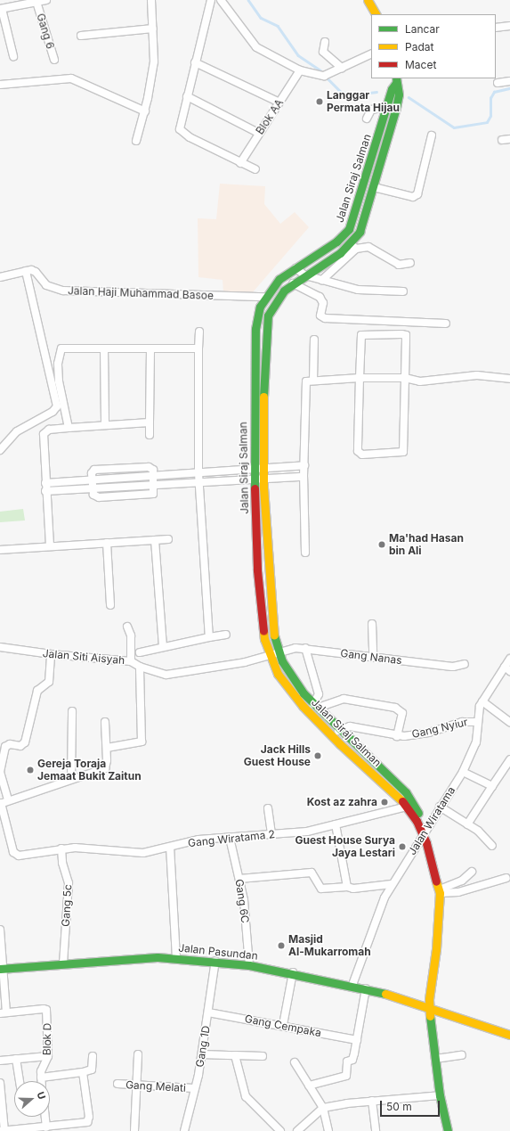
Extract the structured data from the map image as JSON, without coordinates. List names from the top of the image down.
{
  "streets": {
    "street": [
      "Gang 6",
      "Blok AA",
      "Jalan Siraj Salman",
      "Jalan Haji Muhammad Basoe",
      "Jalan Siti Aisyah",
      "Gang Nanas",
      "Gang Nyiur",
      "Jalan Wiratama",
      "Gang Wiratama 2",
      "Gang 6C",
      "Gang 5c",
      "Jalan Pasundan",
      "Gang Cempaka",
      "Blok D",
      "Gang 1D",
      "Gang Melati"
    ]
  },
  "crossings": [
    ["Jalan Siraj Salman", "Jalan Haji Muhammad Basoe"],
    ["Jalan Siraj Salman", "Jalan Siti Aisyah"],
    ["Jalan Siraj Salman", "Gang Nanas"],
    ["Jalan Siraj Salman", "Gang Nyiur"],
    ["Jalan Siraj Salman", "Jalan Wiratama"],
    ["Jalan Siraj Salman", "Gang Wiratama 2"],
    ["Jalan Siraj Salman", "Jalan Pasundan"],
    ["Jalan Siti Aisyah", "Gang Nanas"],
    ["Gang Nyiur", "Jalan Wiratama"],
    ["Jalan Wiratama", "Jalan Pasundan"],
    ["Gang Wiratama 2", "Gang 6C"],
    ["Gang Wiratama 2", "Gang 5c"],
    ["Gang 6C", "Jalan Pasundan"],
    ["Gang 5c", "Jalan Pasundan"],
    ["Jalan Pasundan", "Gang 1D"],
    ["Gang Cempaka", "Gang 1D"],
    ["Gang 1D", "Gang Melati"]
  ],
  "places": [
    "Langgar Permata Hijau",
    "Ma'had Hasan bin Ali",
    "Jack Hills Guest House",
    "Gereja Toraja Jemaat Bukit Zaitun",
    "Kost az zahra",
    "Guest House Surya Jaya Lestari",
    "Masjid Al-Mukarromah"
  ],
  "legend": ["Lancar", "Padat", "Macet"],
  "scale_bar": "50 m",
  "north": "right"
}
